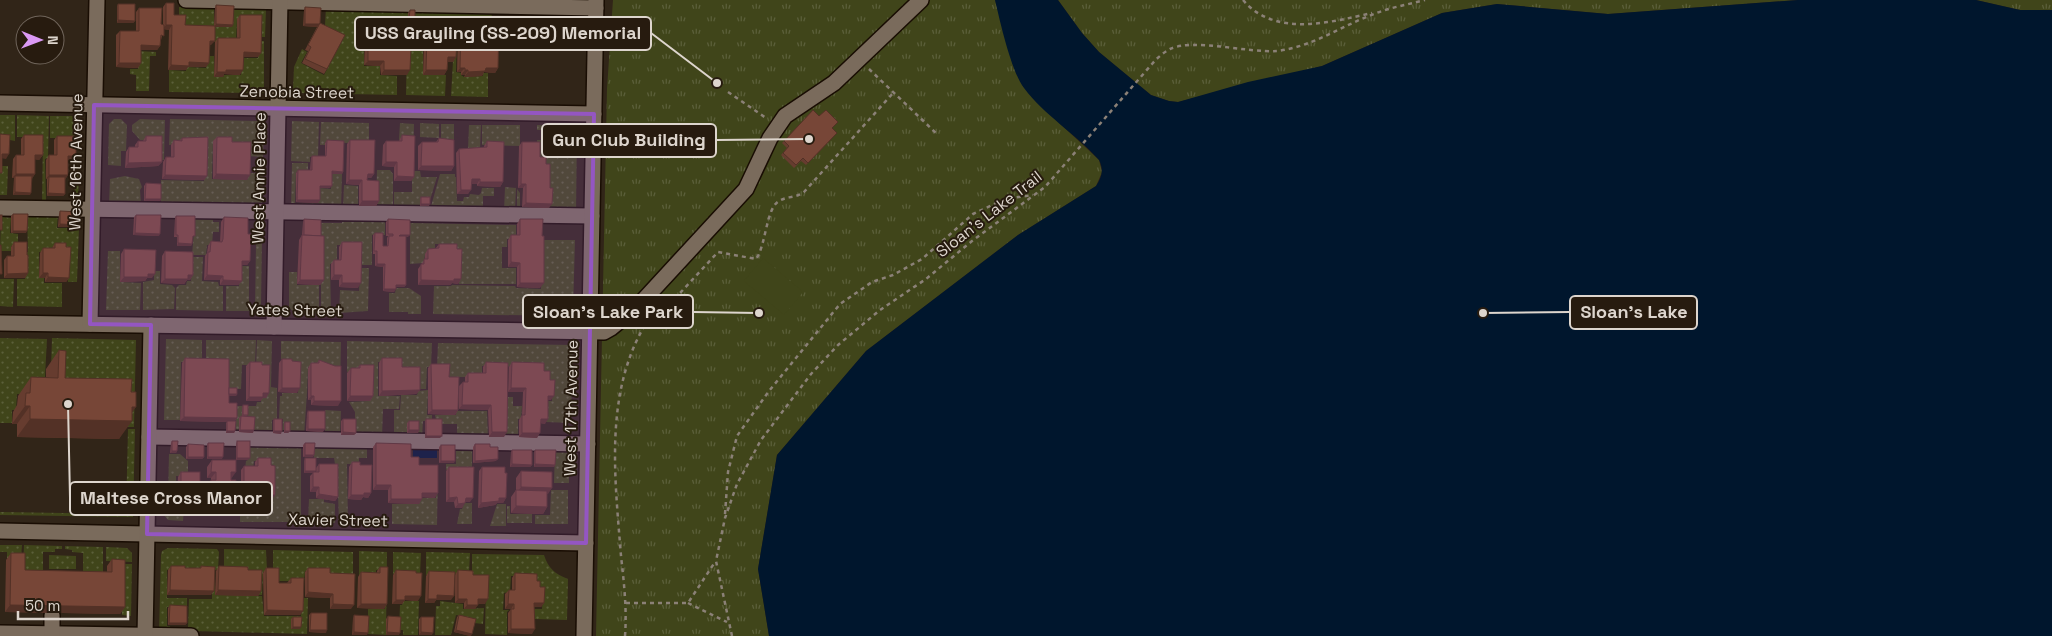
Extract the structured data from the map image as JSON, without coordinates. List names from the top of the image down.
{
  "streets": {
    "street": [
      "Zenobia Street",
      "West 16th Avenue",
      "West Annie Place",
      "Yates Street",
      "West 17th Avenue",
      "Xavier Street"
    ],
    "path": ["Sloan's Lake Trail"]
  },
  "crossings": [
    ["Zenobia Street", "West 16th Avenue"],
    ["Zenobia Street", "West Annie Place"],
    ["Zenobia Street", "West 17th Avenue"],
    ["West 16th Avenue", "Yates Street"],
    ["West Annie Place", "Yates Street"],
    ["Yates Street", "West 17th Avenue"],
    ["West 17th Avenue", "Xavier Street"]
  ],
  "places": [
    "USS Grayling (SS-209) Memorial",
    "Gun Club Building",
    "Sloan's Lake Park",
    "Sloan's Lake",
    "Maltese Cross Manor"
  ],
  "scale_bar": "50 m",
  "north": "right"
}
